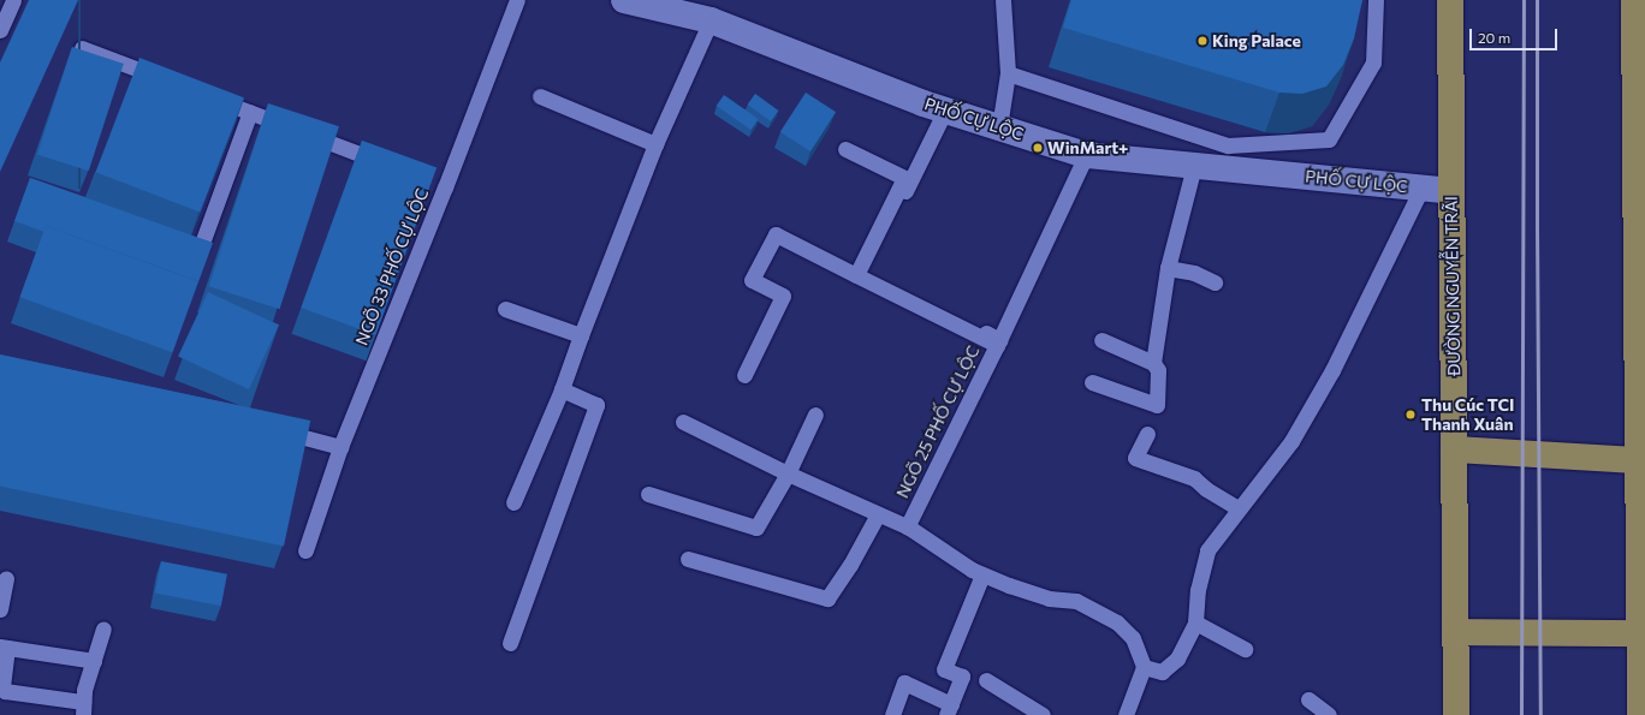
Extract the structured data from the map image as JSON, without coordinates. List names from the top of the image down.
{
  "streets": {
    "main road": ["ĐƯỜNG NGUYỄN TRÃI"],
    "street": ["PHỐ CỰ LỘC"],
    "lane": ["NGÕ 33 PHỐ CỰ LỘC", "NGÕ 25 PHỐ CỰ LỘC"]
  },
  "crossings": [
    ["PHỐ CỰ LỘC", "ĐƯỜNG NGUYỄN TRÃI"]
  ],
  "places": ["King Palace", "WinMart+", "Thu Cúc TCI Thanh Xuân"],
  "scale_bar": "20 m"
}
